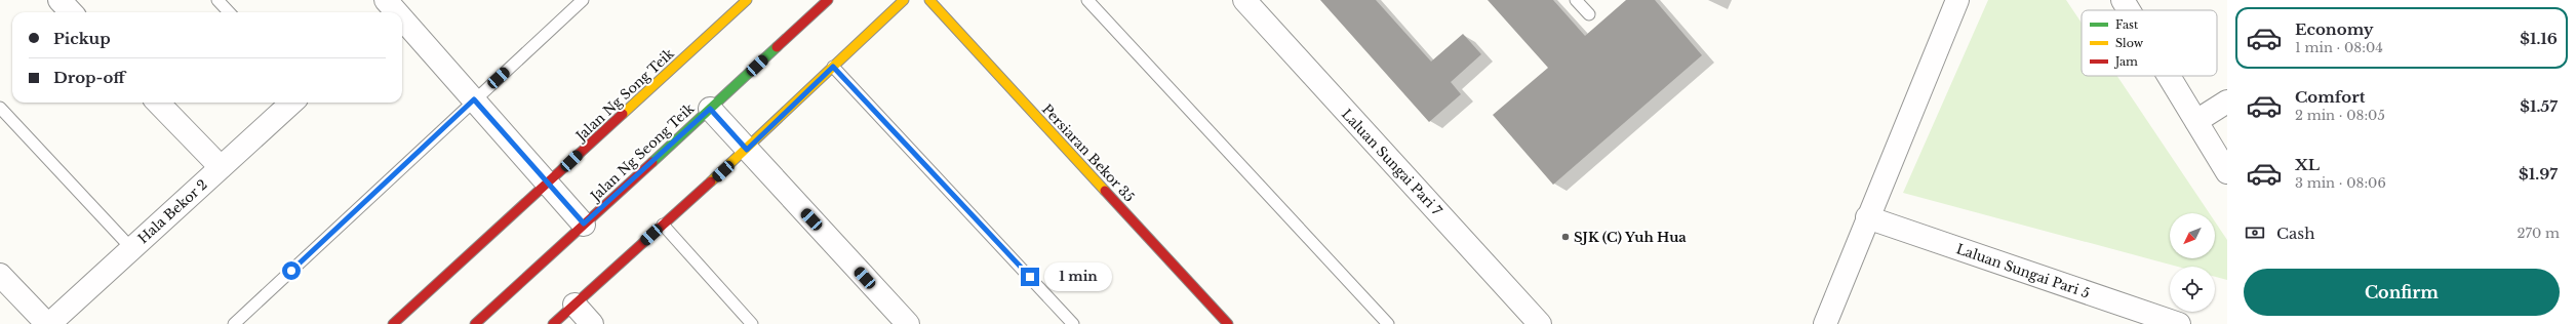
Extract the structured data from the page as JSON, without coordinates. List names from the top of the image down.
{
  "streets": {
    "street": [
      "Jalan Ng Song Teik",
      "Jalan Ng Seong Teik",
      "Persiaran Bekor 35",
      "Laluan Sungai Pari 7",
      "Hala Bekor 2",
      "Laluan Sungai Pari 5"
    ]
  },
  "places": ["SJK (C) Yuh Hua"],
  "legend": ["Fast", "Slow", "Jam"],
  "north": "bottom left",
  "page": {
    "list": [
      {
        "name": "Economy",
        "note": "1 min · 08:04",
        "value": "$1.16"
      },
      {
        "name": "Comfort",
        "note": "2 min · 08:05",
        "value": "$1.57"
      },
      {
        "name": "XL",
        "note": "3 min · 08:06",
        "value": "$1.97"
      }
    ],
    "banner": ["Pickup", "Drop-off"],
    "pay": ["Cash", "270 m"],
    "buttons": "Confirm",
    "bubble": "1 min"
  }
}
